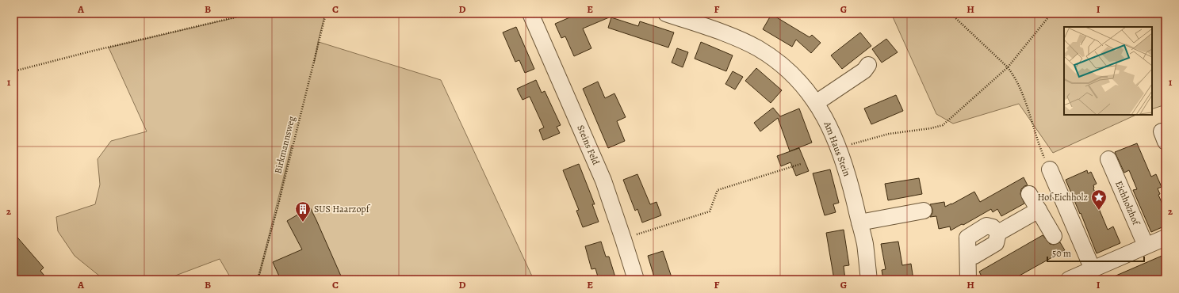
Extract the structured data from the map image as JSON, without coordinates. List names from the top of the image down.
{
  "streets": {
    "street": ["Steins Feld", "Am Haus Stein", "Eichholzhof"],
    "path": ["Birkmannsweg"]
  },
  "places": {
    "place": ["Hof Eichholz"],
    "building": ["SUS Haarzopf"]
  },
  "scale_bar": "50 m",
  "grid": {
    "columns": [
      "A",
      "B",
      "C",
      "D",
      "E",
      "F",
      "G",
      "H",
      "I"
    ],
    "rows": ["1", "2"]
  }
}
